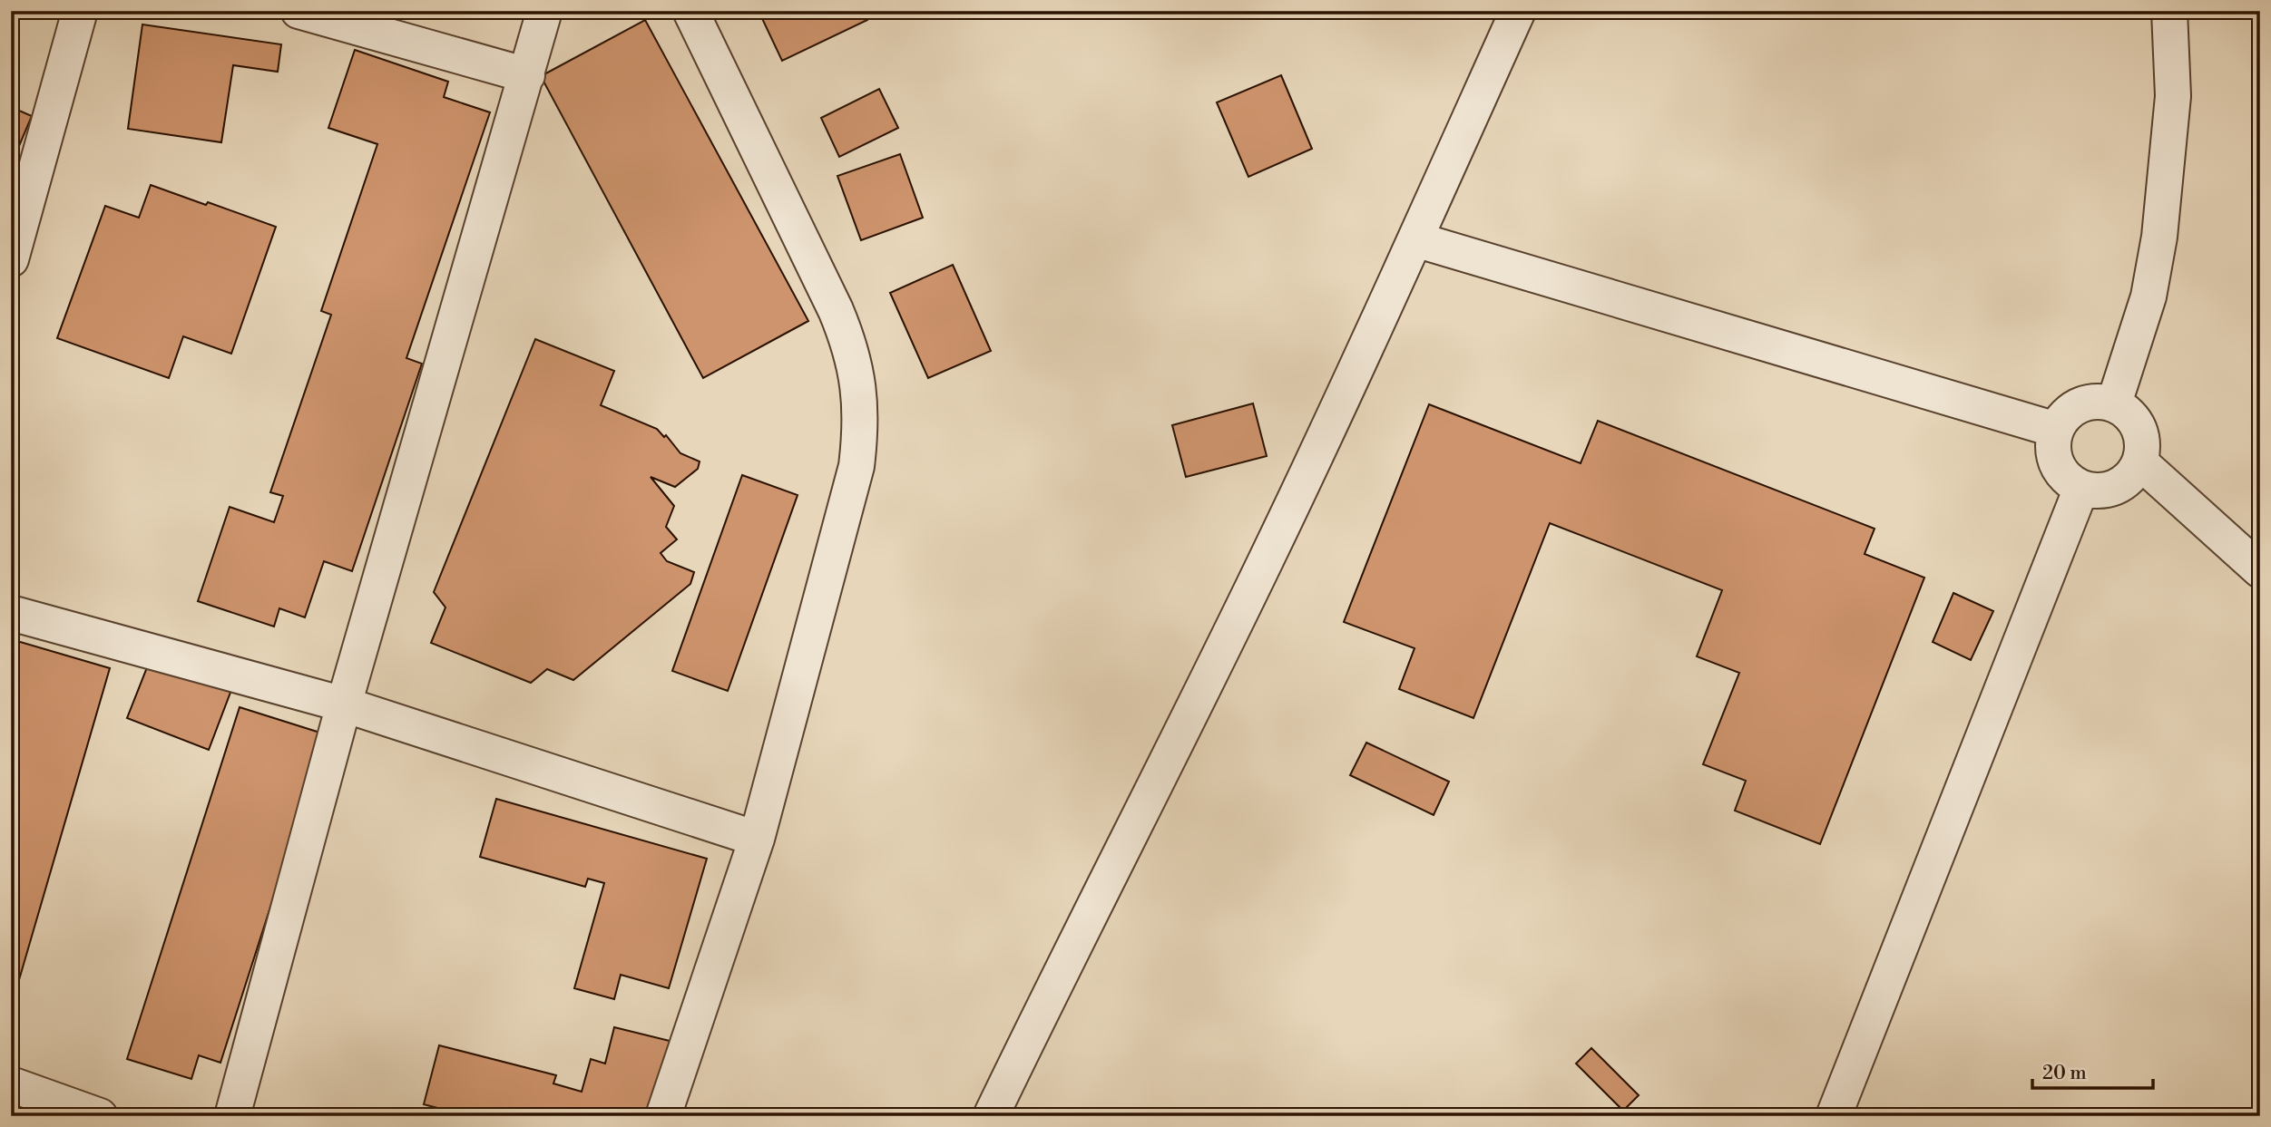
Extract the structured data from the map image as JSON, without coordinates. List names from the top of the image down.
{
  "scale_bar": "20 m"
}
